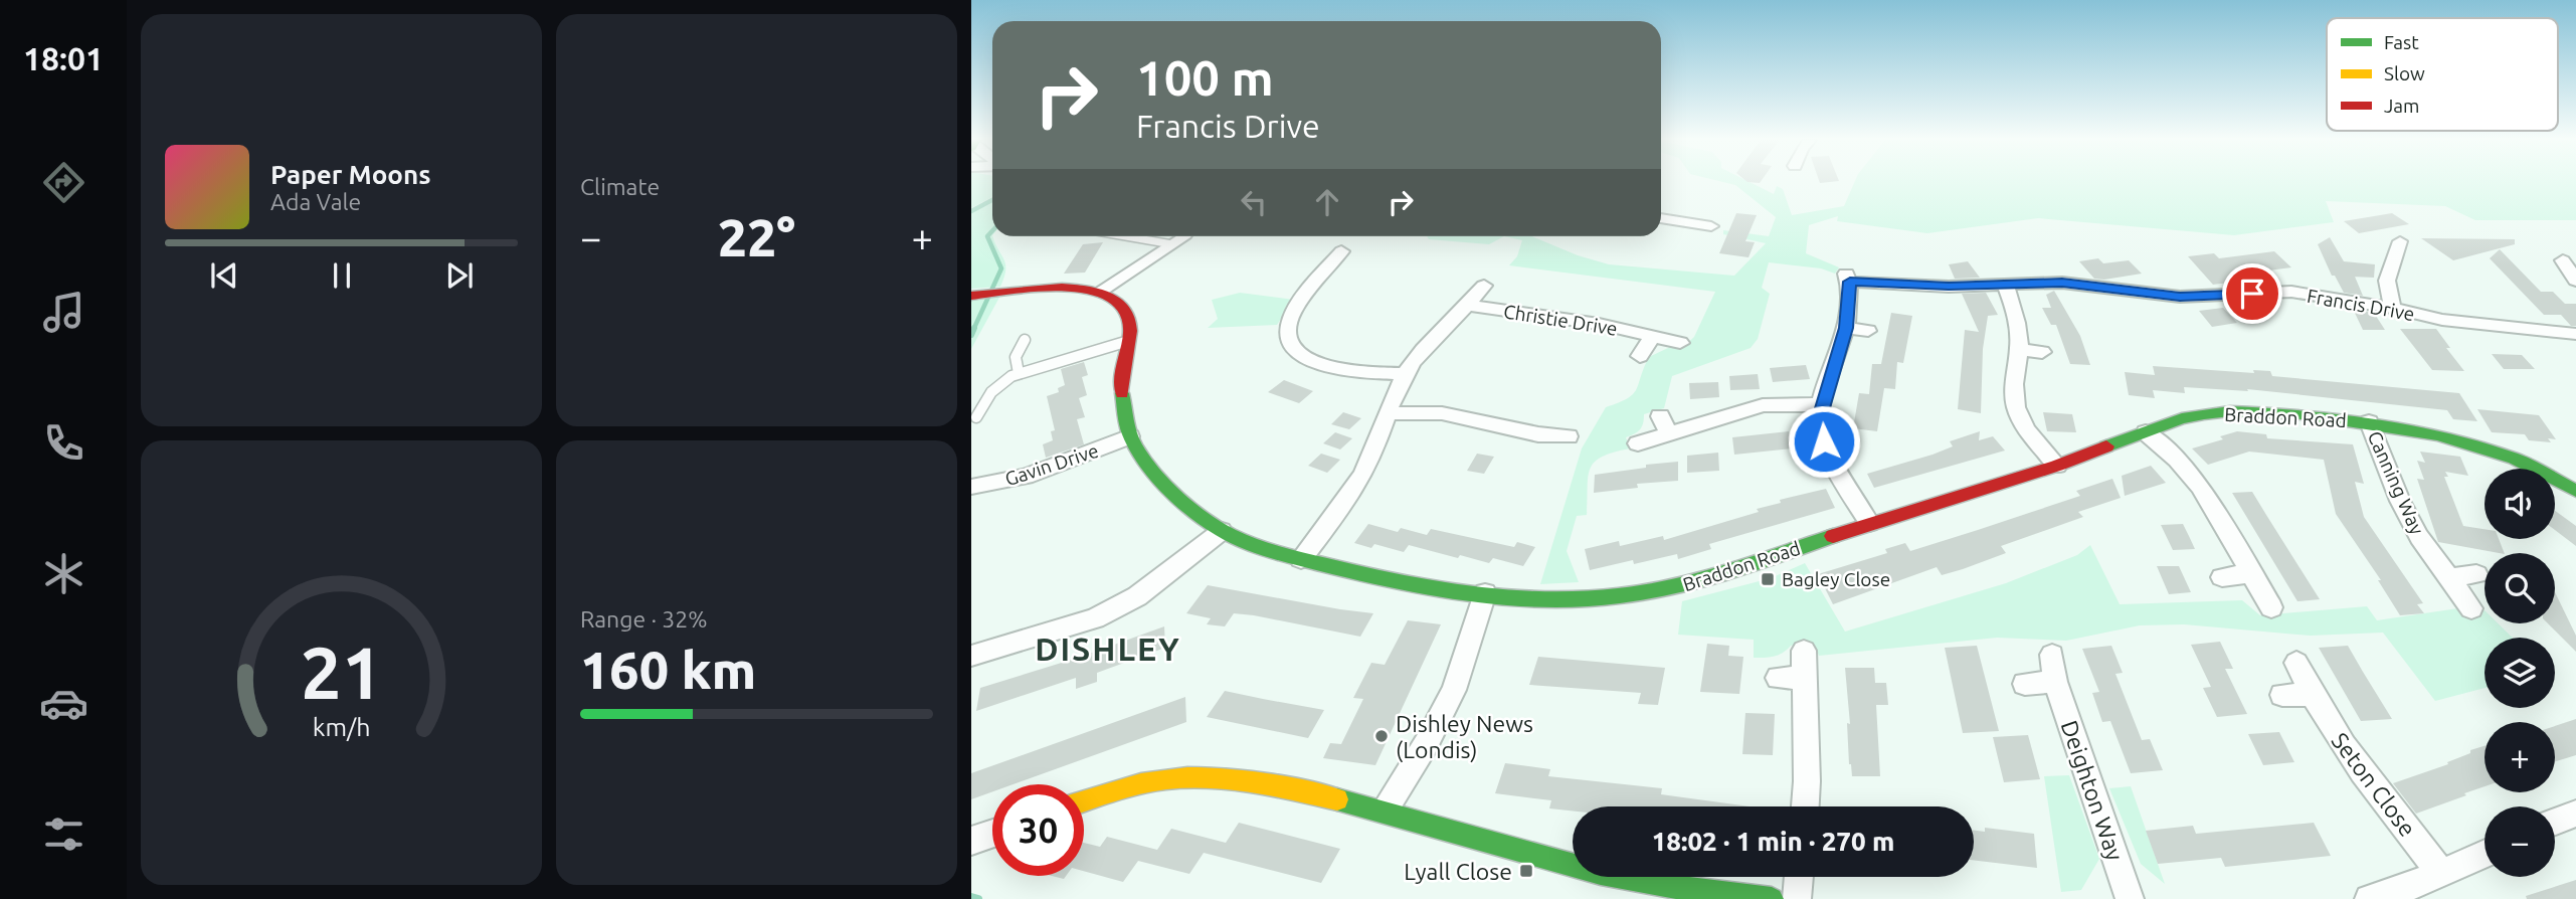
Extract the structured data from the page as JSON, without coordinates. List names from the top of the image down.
{
  "streets": {
    "street": [
      "Francis Drive",
      "Christie Drive",
      "Braddon Road",
      "Gavin Drive",
      "Canning Way",
      "Seton Close",
      "Deighton Way"
    ]
  },
  "crossings": [
    ["Braddon Road", "Gavin Drive"],
    ["Braddon Road", "Canning Way"]
  ],
  "districts": ["DISHLEY"],
  "places": {
    "transit": ["Bagley Close", "Lyall Close"],
    "other": ["Dishley News (Londis)"]
  },
  "legend": ["Fast", "Slow", "Jam"],
  "page": {
    "tabs": "18:01",
    "tile": [
      "Climate",
      ["Range · 32%", "160 km"]
    ],
    "turn": ["100 m", "Francis Drive"],
    "song": ["Paper Moons", "Ada Vale"],
    "heat": ["−", "22°", "+"],
    "map_buttons": ["+", "−"],
    "limit": "30",
    "trip": "18:02 · 1 min · 270 m",
    "gauge": ["21", "km/h"]
  }
}
